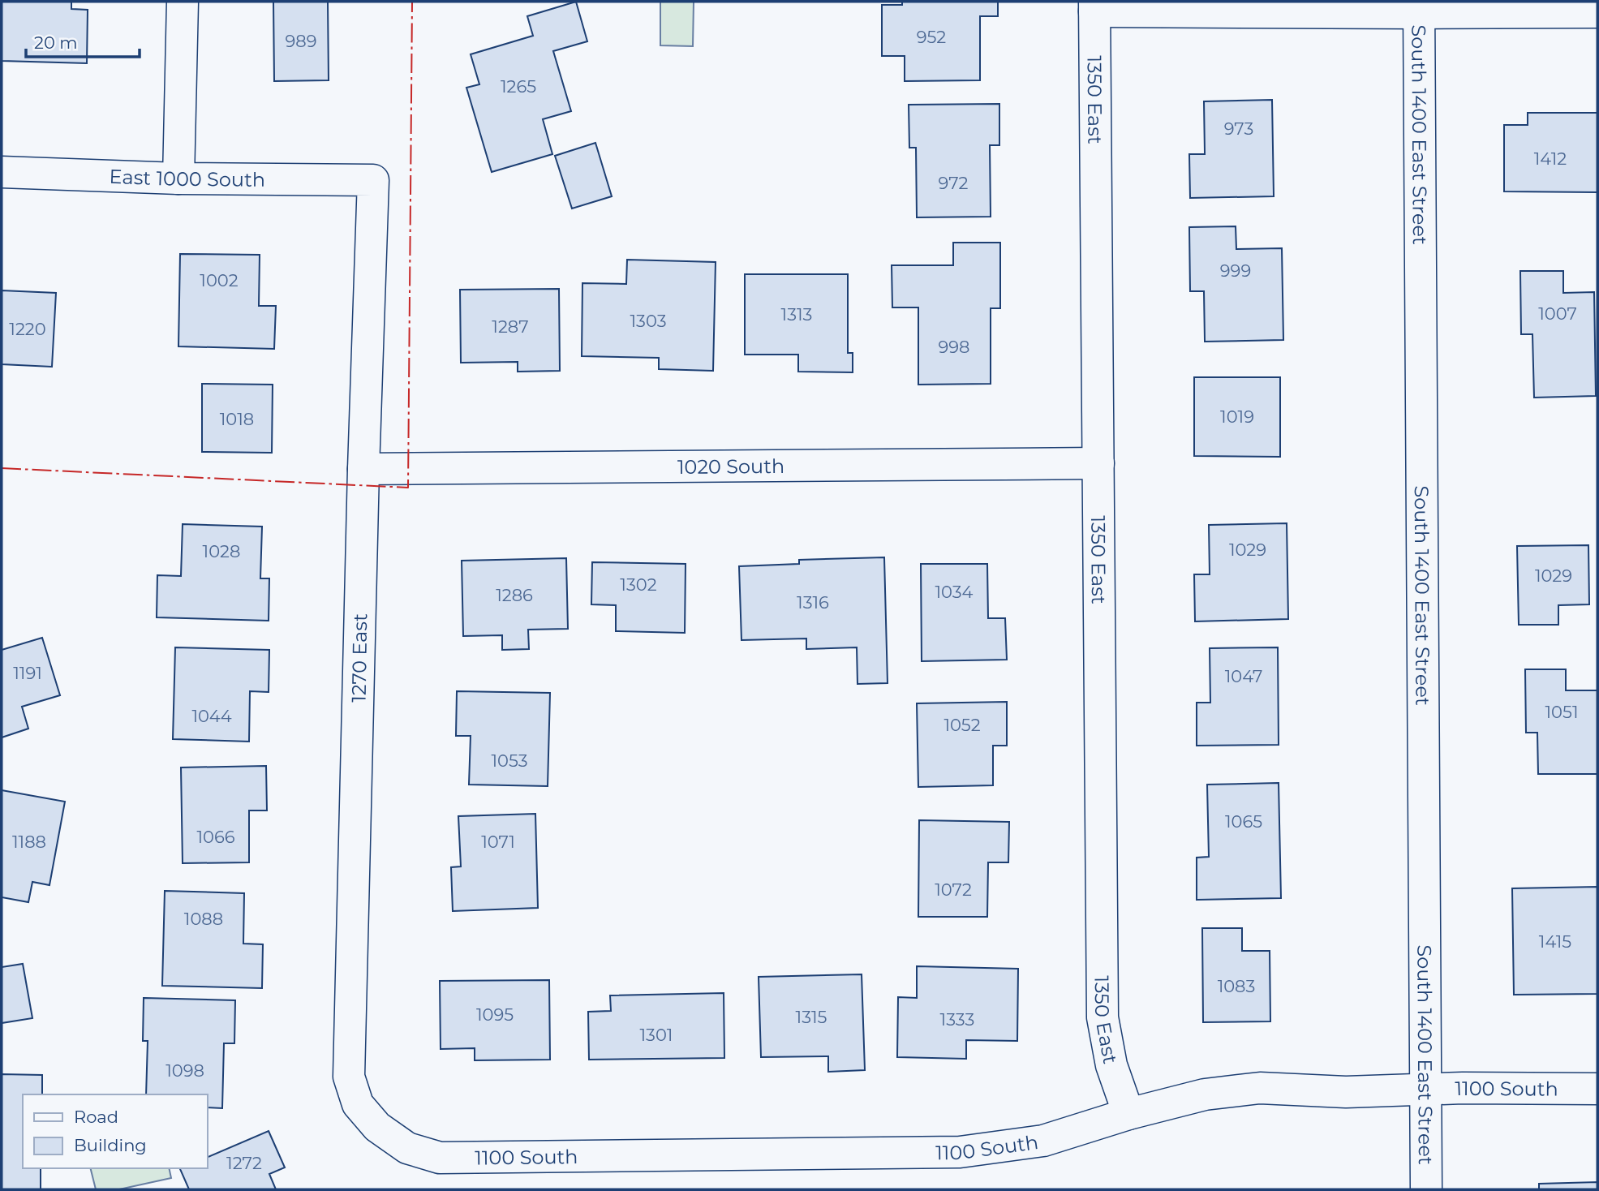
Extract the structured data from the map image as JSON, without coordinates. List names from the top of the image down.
{
  "streets": {
    "street": [
      "1350 East",
      "South 1400 East Street",
      "East 1000 South",
      "1020 South",
      "1270 East",
      "1100 South"
    ]
  },
  "crossings": [
    ["1350 East", "1020 South"],
    ["1350 East", "1100 South"],
    ["South 1400 East Street", "1100 South"],
    ["East 1000 South", "1270 East"],
    ["1020 South", "1270 East"],
    ["1270 East", "1100 South"]
  ],
  "house_numbers": [
    "952",
    "989",
    "1265",
    "973",
    "1412",
    "972",
    "999",
    "1002",
    "1007",
    "1313",
    "1303",
    "1287",
    "1220",
    "998",
    "1019",
    "1018",
    "1029",
    "1028",
    "1029",
    "1302",
    "1034",
    "1286",
    "1316",
    "1191",
    "1047",
    "1051",
    "1044",
    "1052",
    "1053",
    "1065",
    "1066",
    "1188",
    "1071",
    "1072",
    "1088",
    "1415",
    "1083",
    "1095",
    "1315",
    "1333",
    "1301",
    "1098",
    "1272"
  ],
  "legend": ["Road", "Building"],
  "scale_bar": "20 m"
}
